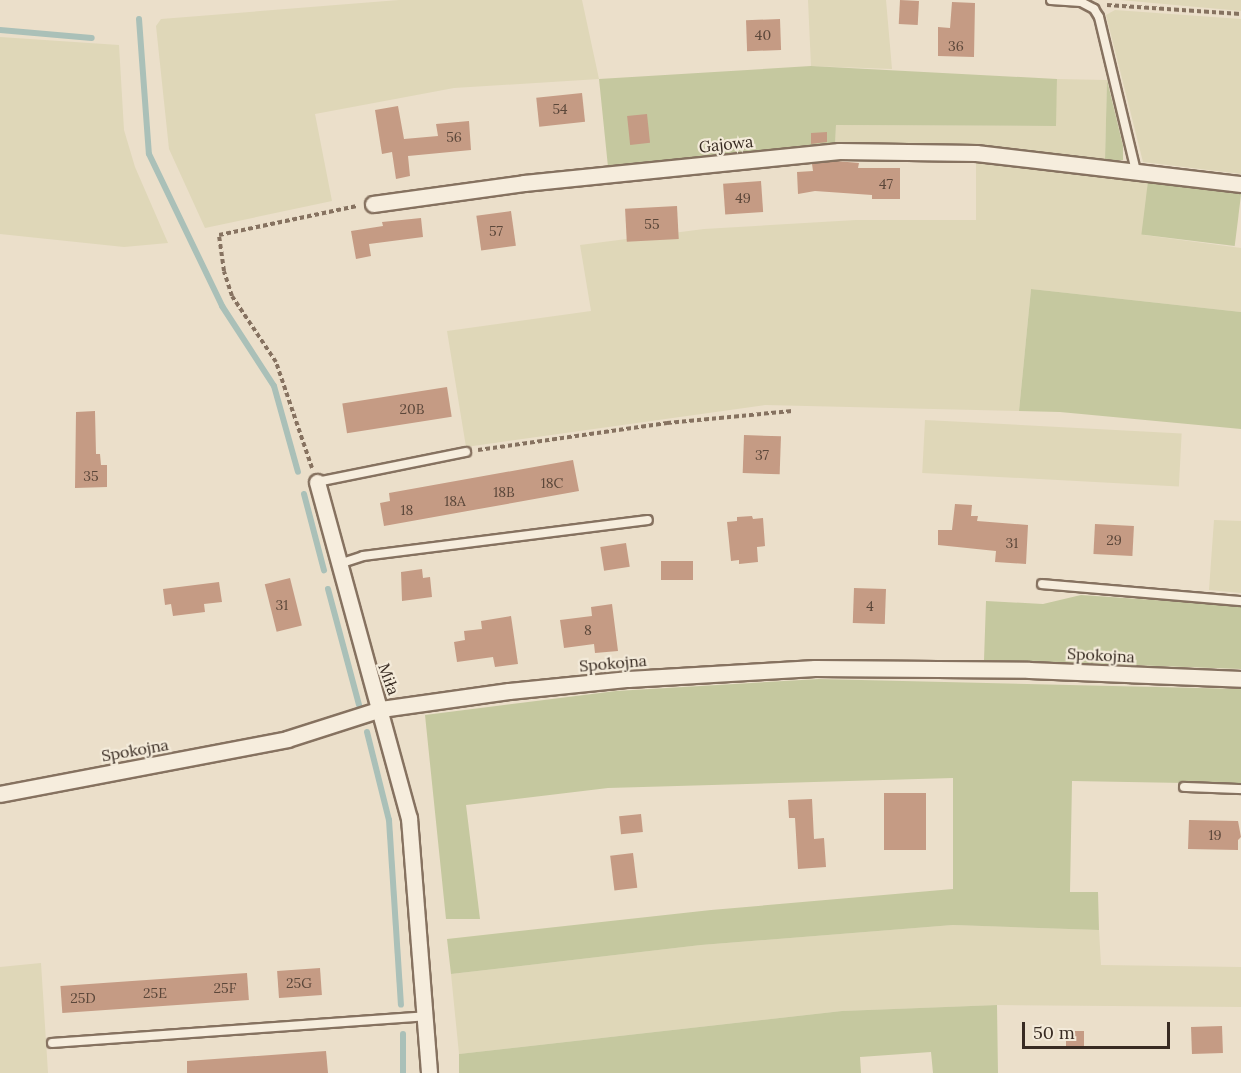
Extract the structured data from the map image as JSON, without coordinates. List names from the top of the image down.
{
  "streets": {
    "street": ["Gajowa", "Spokojna", "Miła"]
  },
  "crossings": [
    ["Spokojna", "Miła"]
  ],
  "house_numbers": [
    "40",
    "36",
    "54",
    "56",
    "47",
    "49",
    "55",
    "57",
    "20B",
    "37",
    "35",
    "18C",
    "18B",
    "18A",
    "18",
    "29",
    "31",
    "31",
    "4",
    "8",
    "19",
    "25G",
    "25F",
    "25E",
    "25D"
  ],
  "scale_bar": "50 m"
}
